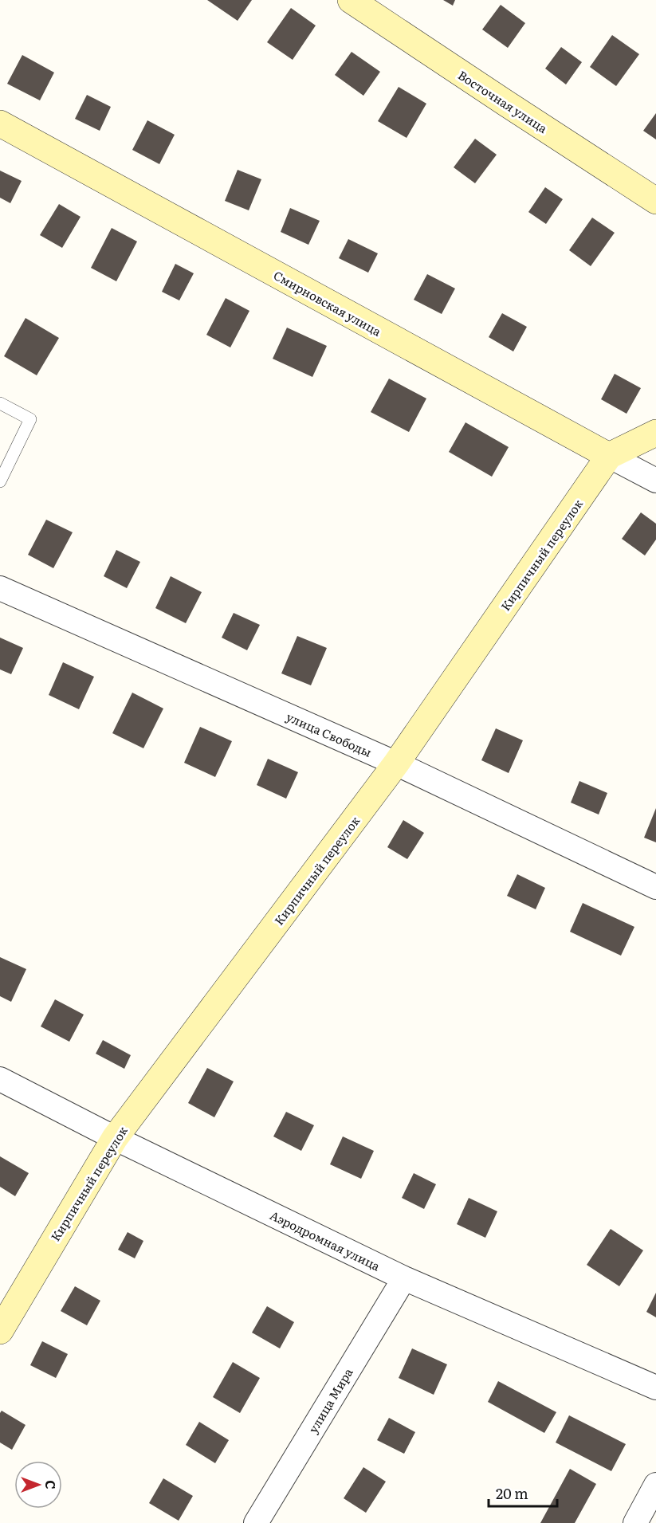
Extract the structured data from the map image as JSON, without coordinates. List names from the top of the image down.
{
  "streets": {
    "street": [
      "Восточная улица",
      "Смирновская улица",
      "Кирпичный переулок",
      "улица Свободы",
      "Аэродромная улица",
      "улица Мира"
    ]
  },
  "crossings": [
    ["Смирновская улица", "Кирпичный переулок"],
    ["Кирпичный переулок", "улица Свободы"],
    ["Кирпичный переулок", "Аэродромная улица"],
    ["Аэродромная улица", "улица Мира"]
  ],
  "scale_bar": "20 m",
  "north": "right"
}
